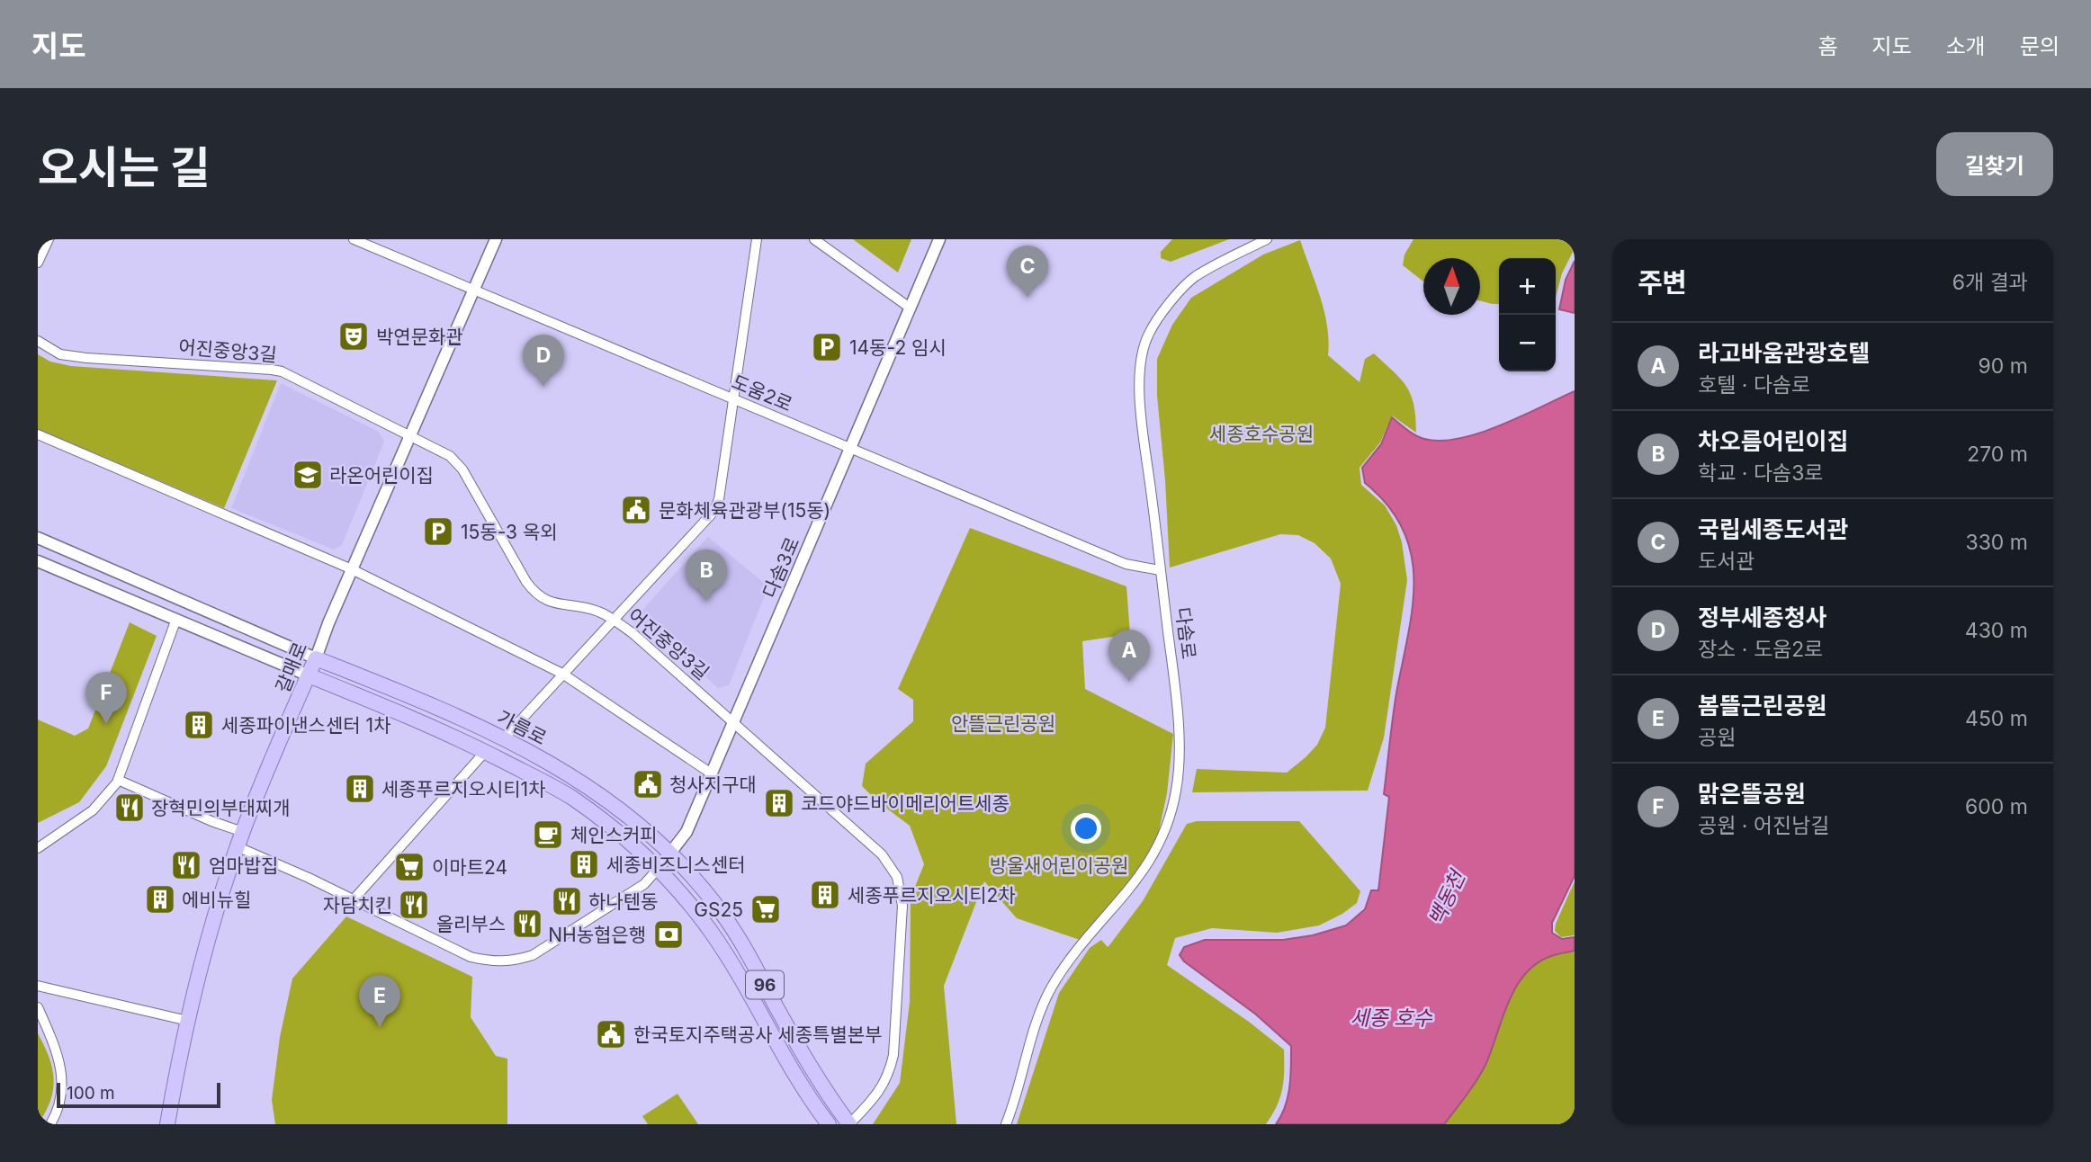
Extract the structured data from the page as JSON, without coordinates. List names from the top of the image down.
{
  "streets": {
    "main road": ["갈매로", "가름로", "96"],
    "street": [
      "어진중앙3길",
      "도움2로",
      "다솜3로",
      "다솜로"
    ]
  },
  "crossings": [
    ["어진중앙3길", "다솜3로"],
    ["어진중앙3길", "갈매로"],
    ["어진중앙3길", "가름로"],
    ["도움2로", "다솜3로"],
    ["도움2로", "다솜로"],
    ["도움2로", "갈매로"],
    ["다솜3로", "가름로"],
    ["갈매로", "가름로"]
  ],
  "water": ["백동천", "세종 호수"],
  "parks": ["세종호수공원", "안뜰근린공원", "방울새어린이공원"],
  "places": {
    "theatre": ["박연문화관"],
    "parking": ["14동-2 임시", "15동-3 옥외"],
    "school or university": ["라온어린이집"],
    "public building": ["문화체육관광부(15동)", "청사지구대", "한국토지주택공사 세종특별본부"],
    "building": [
      "세종파이낸스센터 1차",
      "세종푸르지오시티1차",
      "코드야드바이메리어트세종",
      "세종비즈니스센터",
      "세종푸르지오시티2차",
      "에비뉴힐"
    ],
    "restaurant": [
      "장혁민의부대찌개",
      "엄마밥집",
      "하나텐동",
      "자담치킨",
      "올리부스"
    ],
    "cafe": ["체인스커피"],
    "supermarket": ["이마트24", "GS25"],
    "bank": ["NH농협은행"]
  },
  "scale_bar": "100 m",
  "north": "top",
  "page": {
    "header": "지도",
    "nav": [
      "홈",
      "지도",
      "소개",
      "문의"
    ],
    "title": "오시는 길",
    "buttons": "길찾기",
    "heading": ["주변", "6개 결과"],
    "pins": [
      "C",
      "D",
      "B",
      "A",
      "F",
      "E"
    ],
    "map_buttons": ["+", "−"],
    "list": [
      {
        "mark": "A",
        "name": "라고바움관광호텔",
        "note": "호텔 · 다솜로",
        "value": "90 m"
      },
      {
        "mark": "B",
        "name": "차오름어린이집",
        "note": "학교 · 다솜3로",
        "value": "270 m"
      },
      {
        "mark": "C",
        "name": "국립세종도서관",
        "note": "도서관",
        "value": "330 m"
      },
      {
        "mark": "D",
        "name": "정부세종청사",
        "note": "장소 · 도움2로",
        "value": "430 m"
      },
      {
        "mark": "E",
        "name": "봄뜰근린공원",
        "note": "공원",
        "value": "450 m"
      },
      {
        "mark": "F",
        "name": "맑은뜰공원",
        "note": "공원 · 어진남길",
        "value": "600 m"
      }
    ],
    "scale": "100 m"
  }
}
